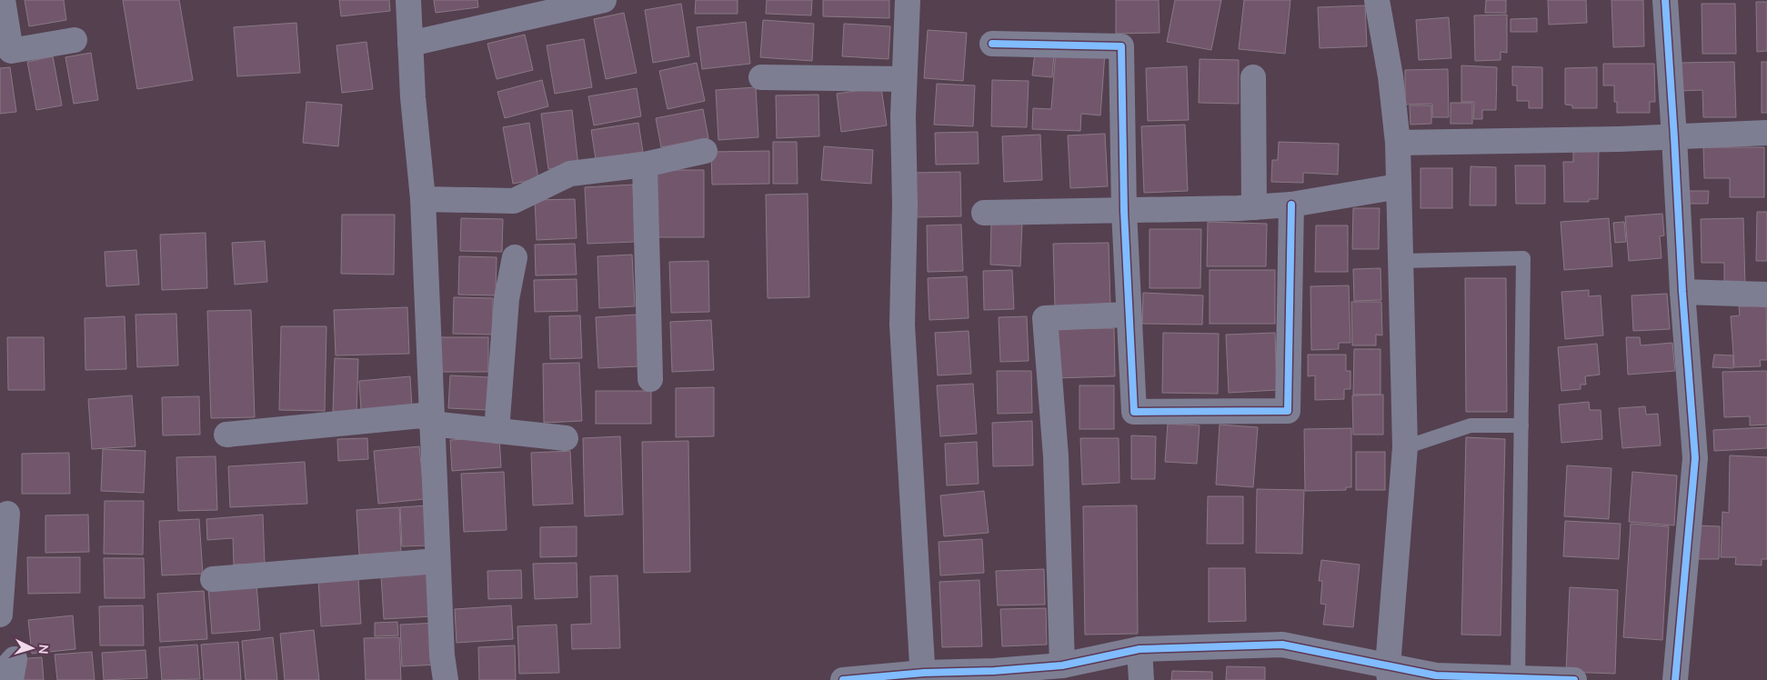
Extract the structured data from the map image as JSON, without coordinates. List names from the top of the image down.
{
  "north": "right"
}
